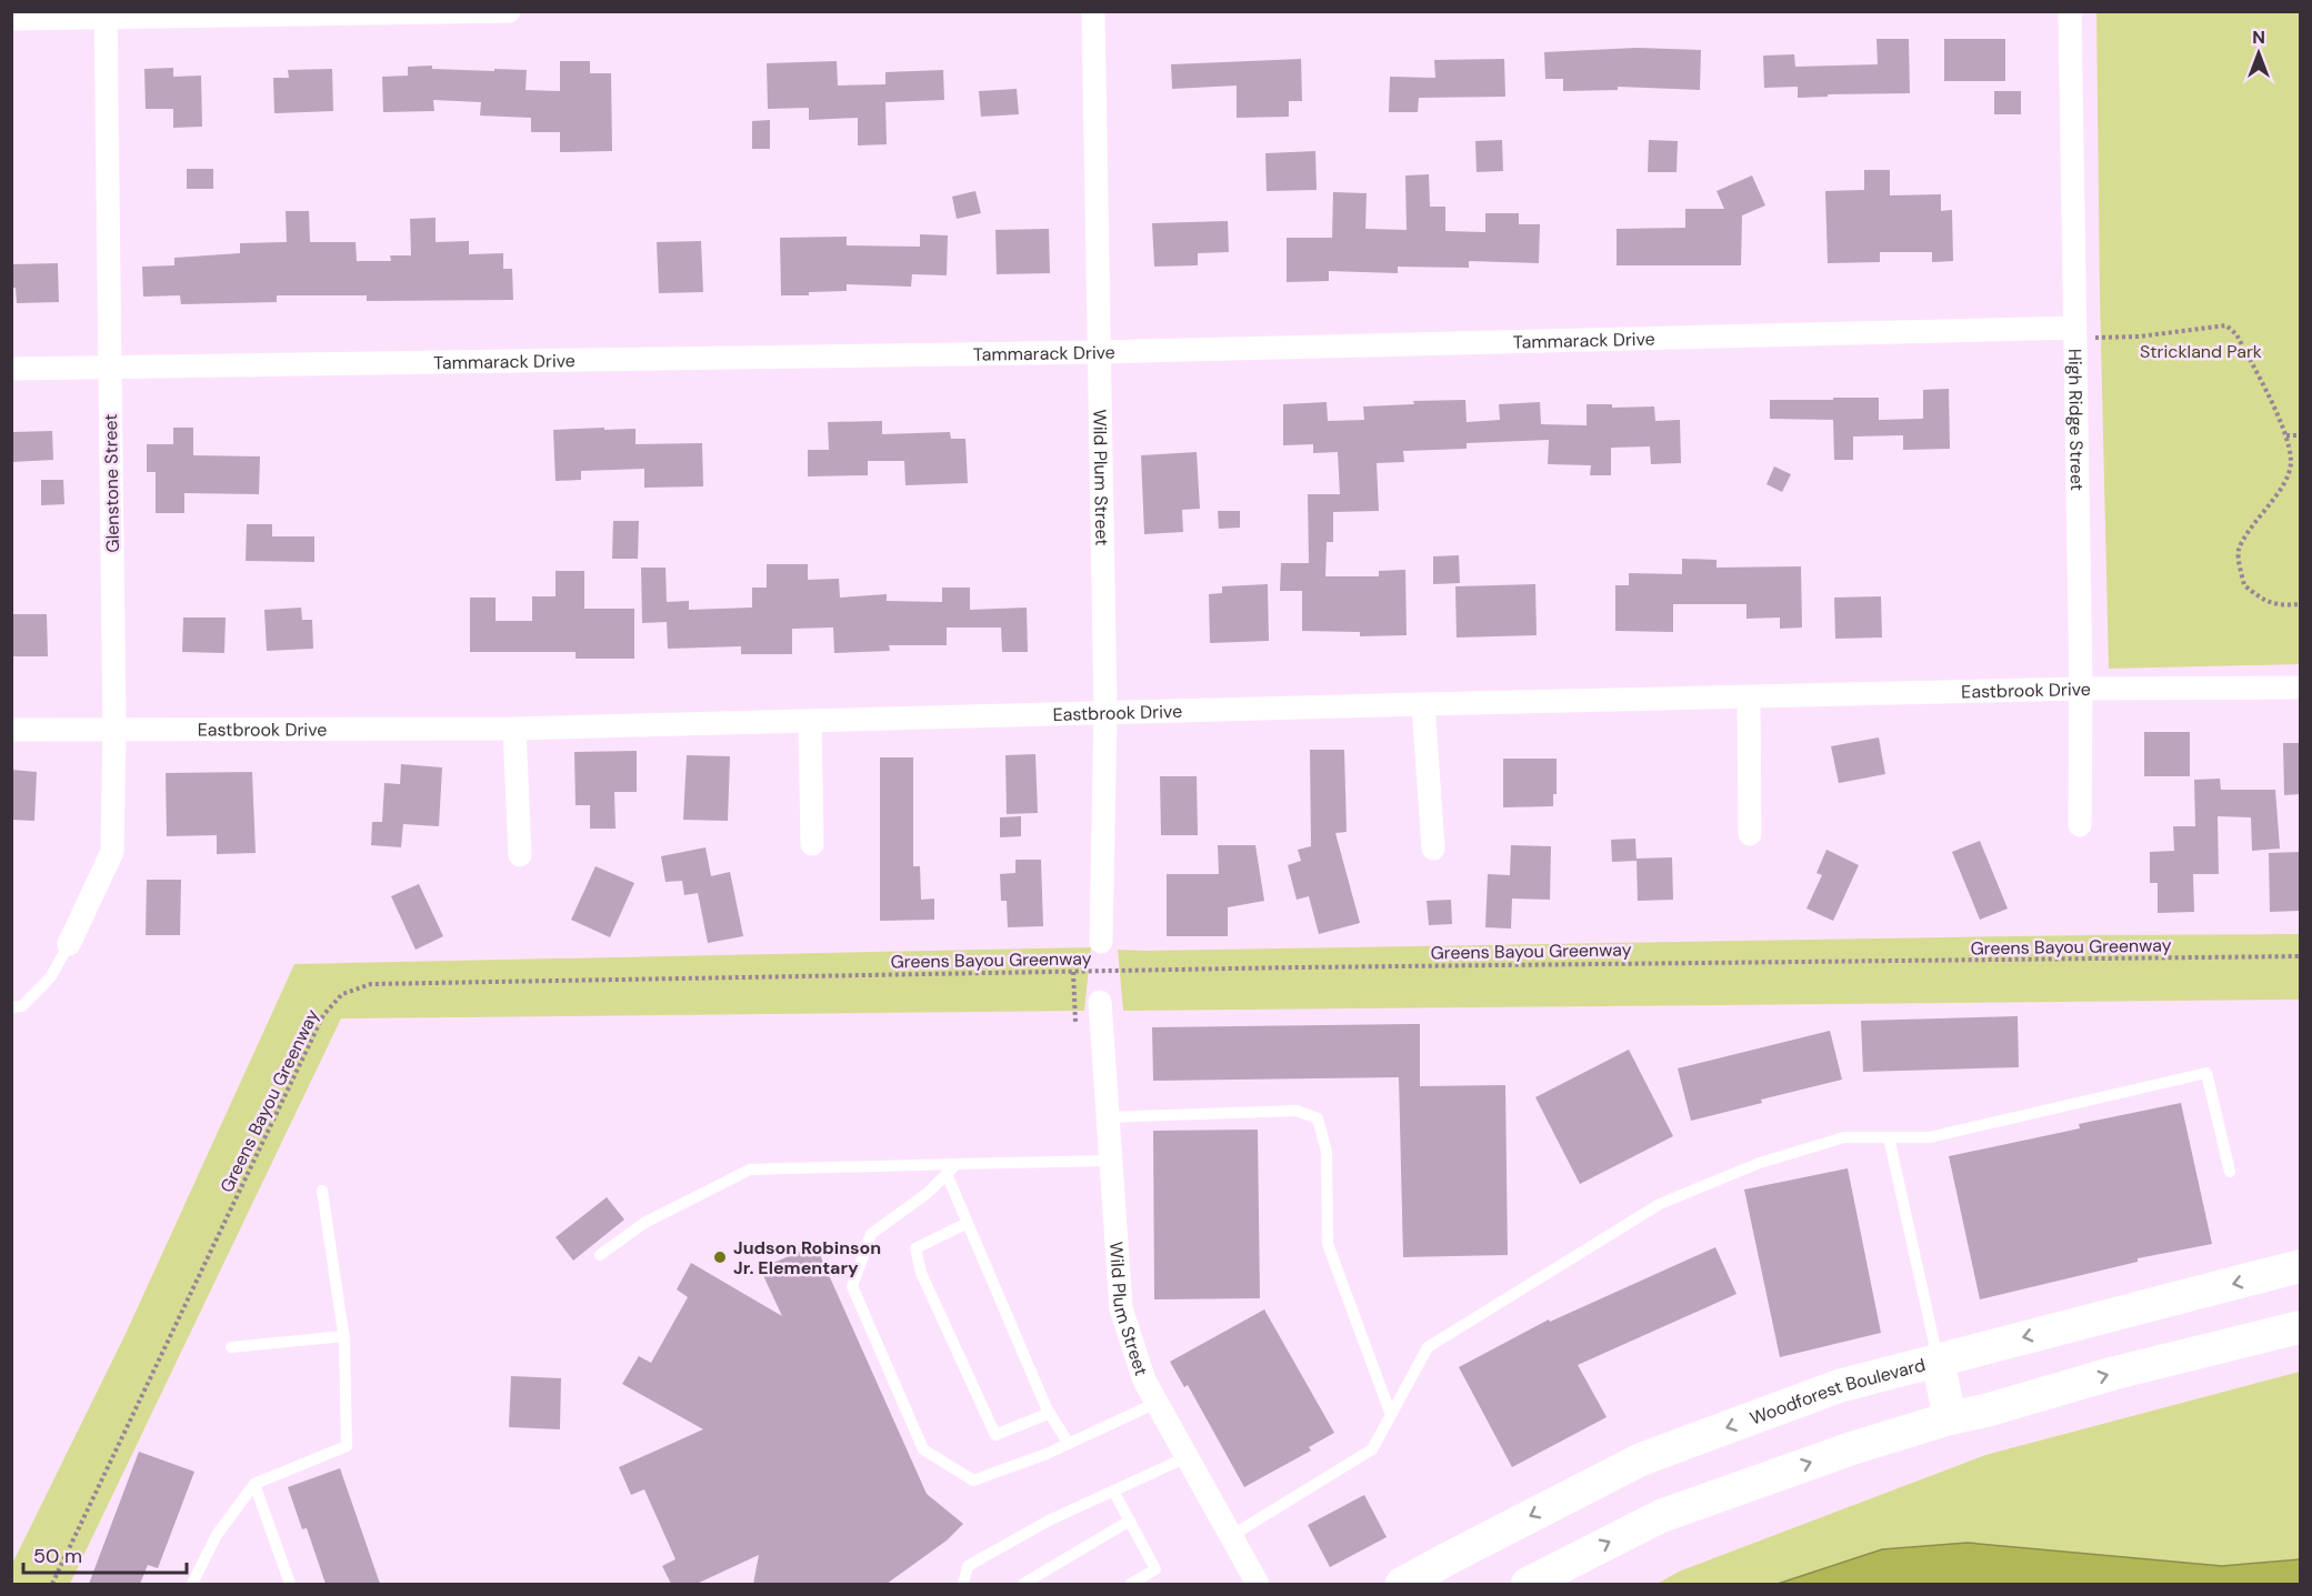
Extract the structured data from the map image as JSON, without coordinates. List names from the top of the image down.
{
  "streets": {
    "main road": ["Woodforest Boulevard"],
    "street": [
      "Tammarack Drive",
      "High Ridge Street",
      "Wild Plum Street",
      "Glenstone Street",
      "Eastbrook Drive"
    ],
    "path": ["Greens Bayou Greenway"]
  },
  "crossings": [
    ["Tammarack Drive", "High Ridge Street"],
    ["Tammarack Drive", "Wild Plum Street"],
    ["Tammarack Drive", "Glenstone Street"],
    ["High Ridge Street", "Eastbrook Drive"],
    ["Wild Plum Street", "Eastbrook Drive"],
    ["Glenstone Street", "Eastbrook Drive"]
  ],
  "parks": ["Strickland Park"],
  "places": ["Judson Robinson Jr. Elementary"],
  "scale_bar": "50 m",
  "north": "top"
}
